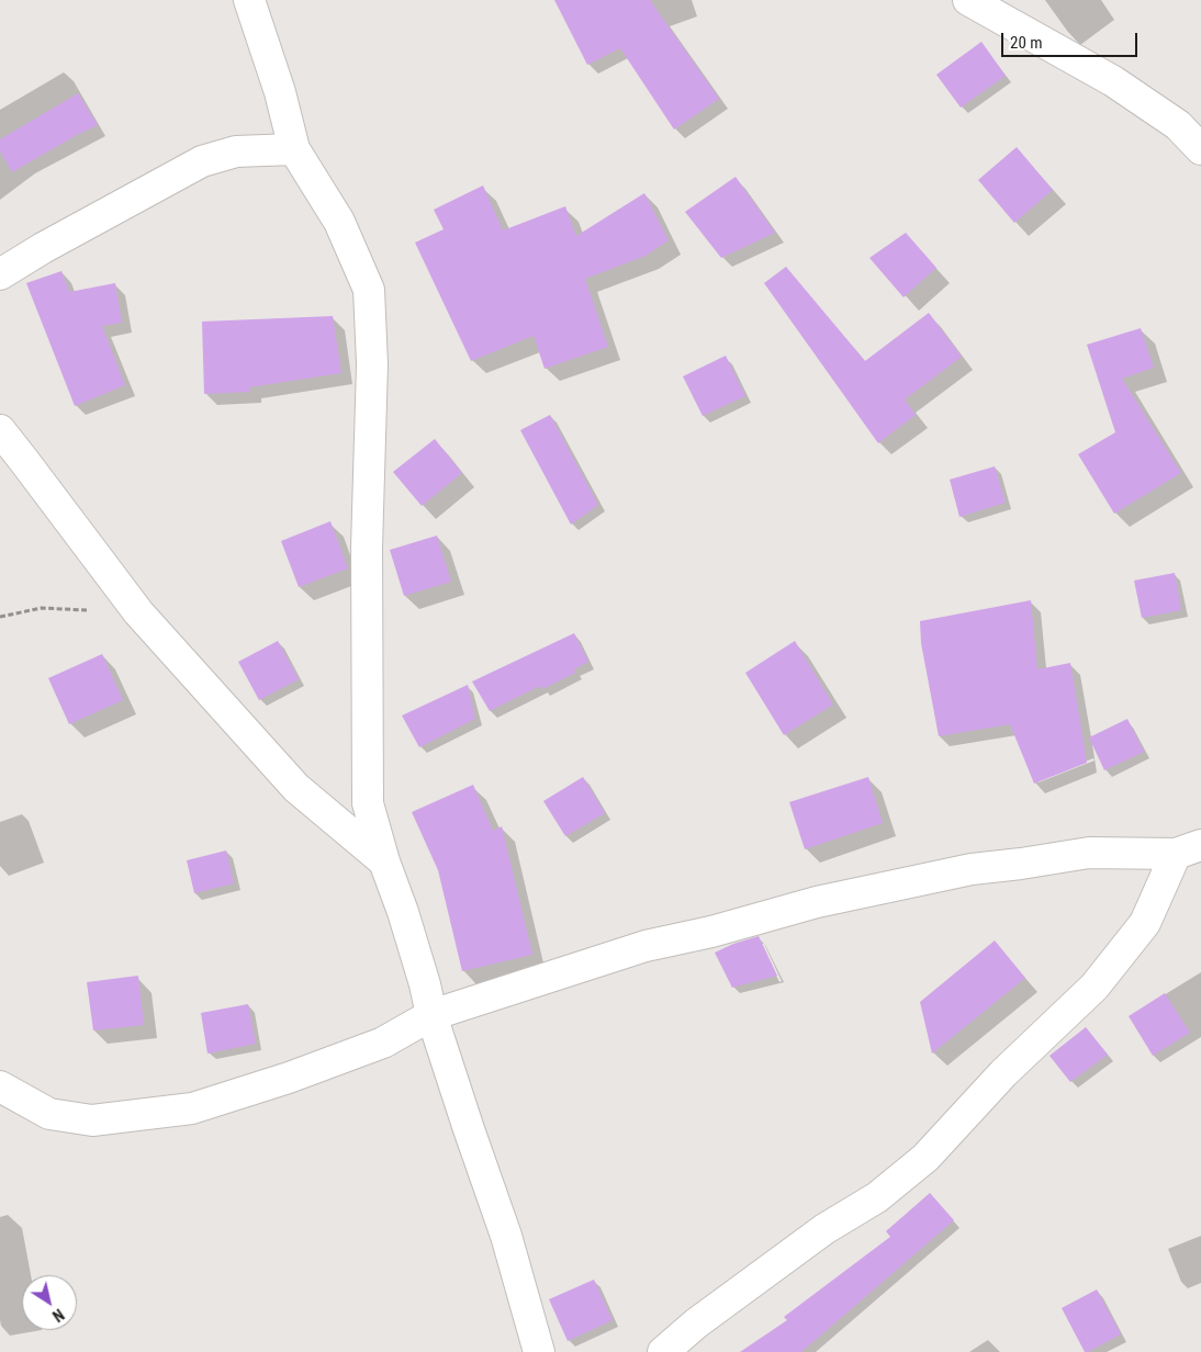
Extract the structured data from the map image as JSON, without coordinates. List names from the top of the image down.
{
  "scale_bar": "20 m",
  "north": "bottom right"
}
